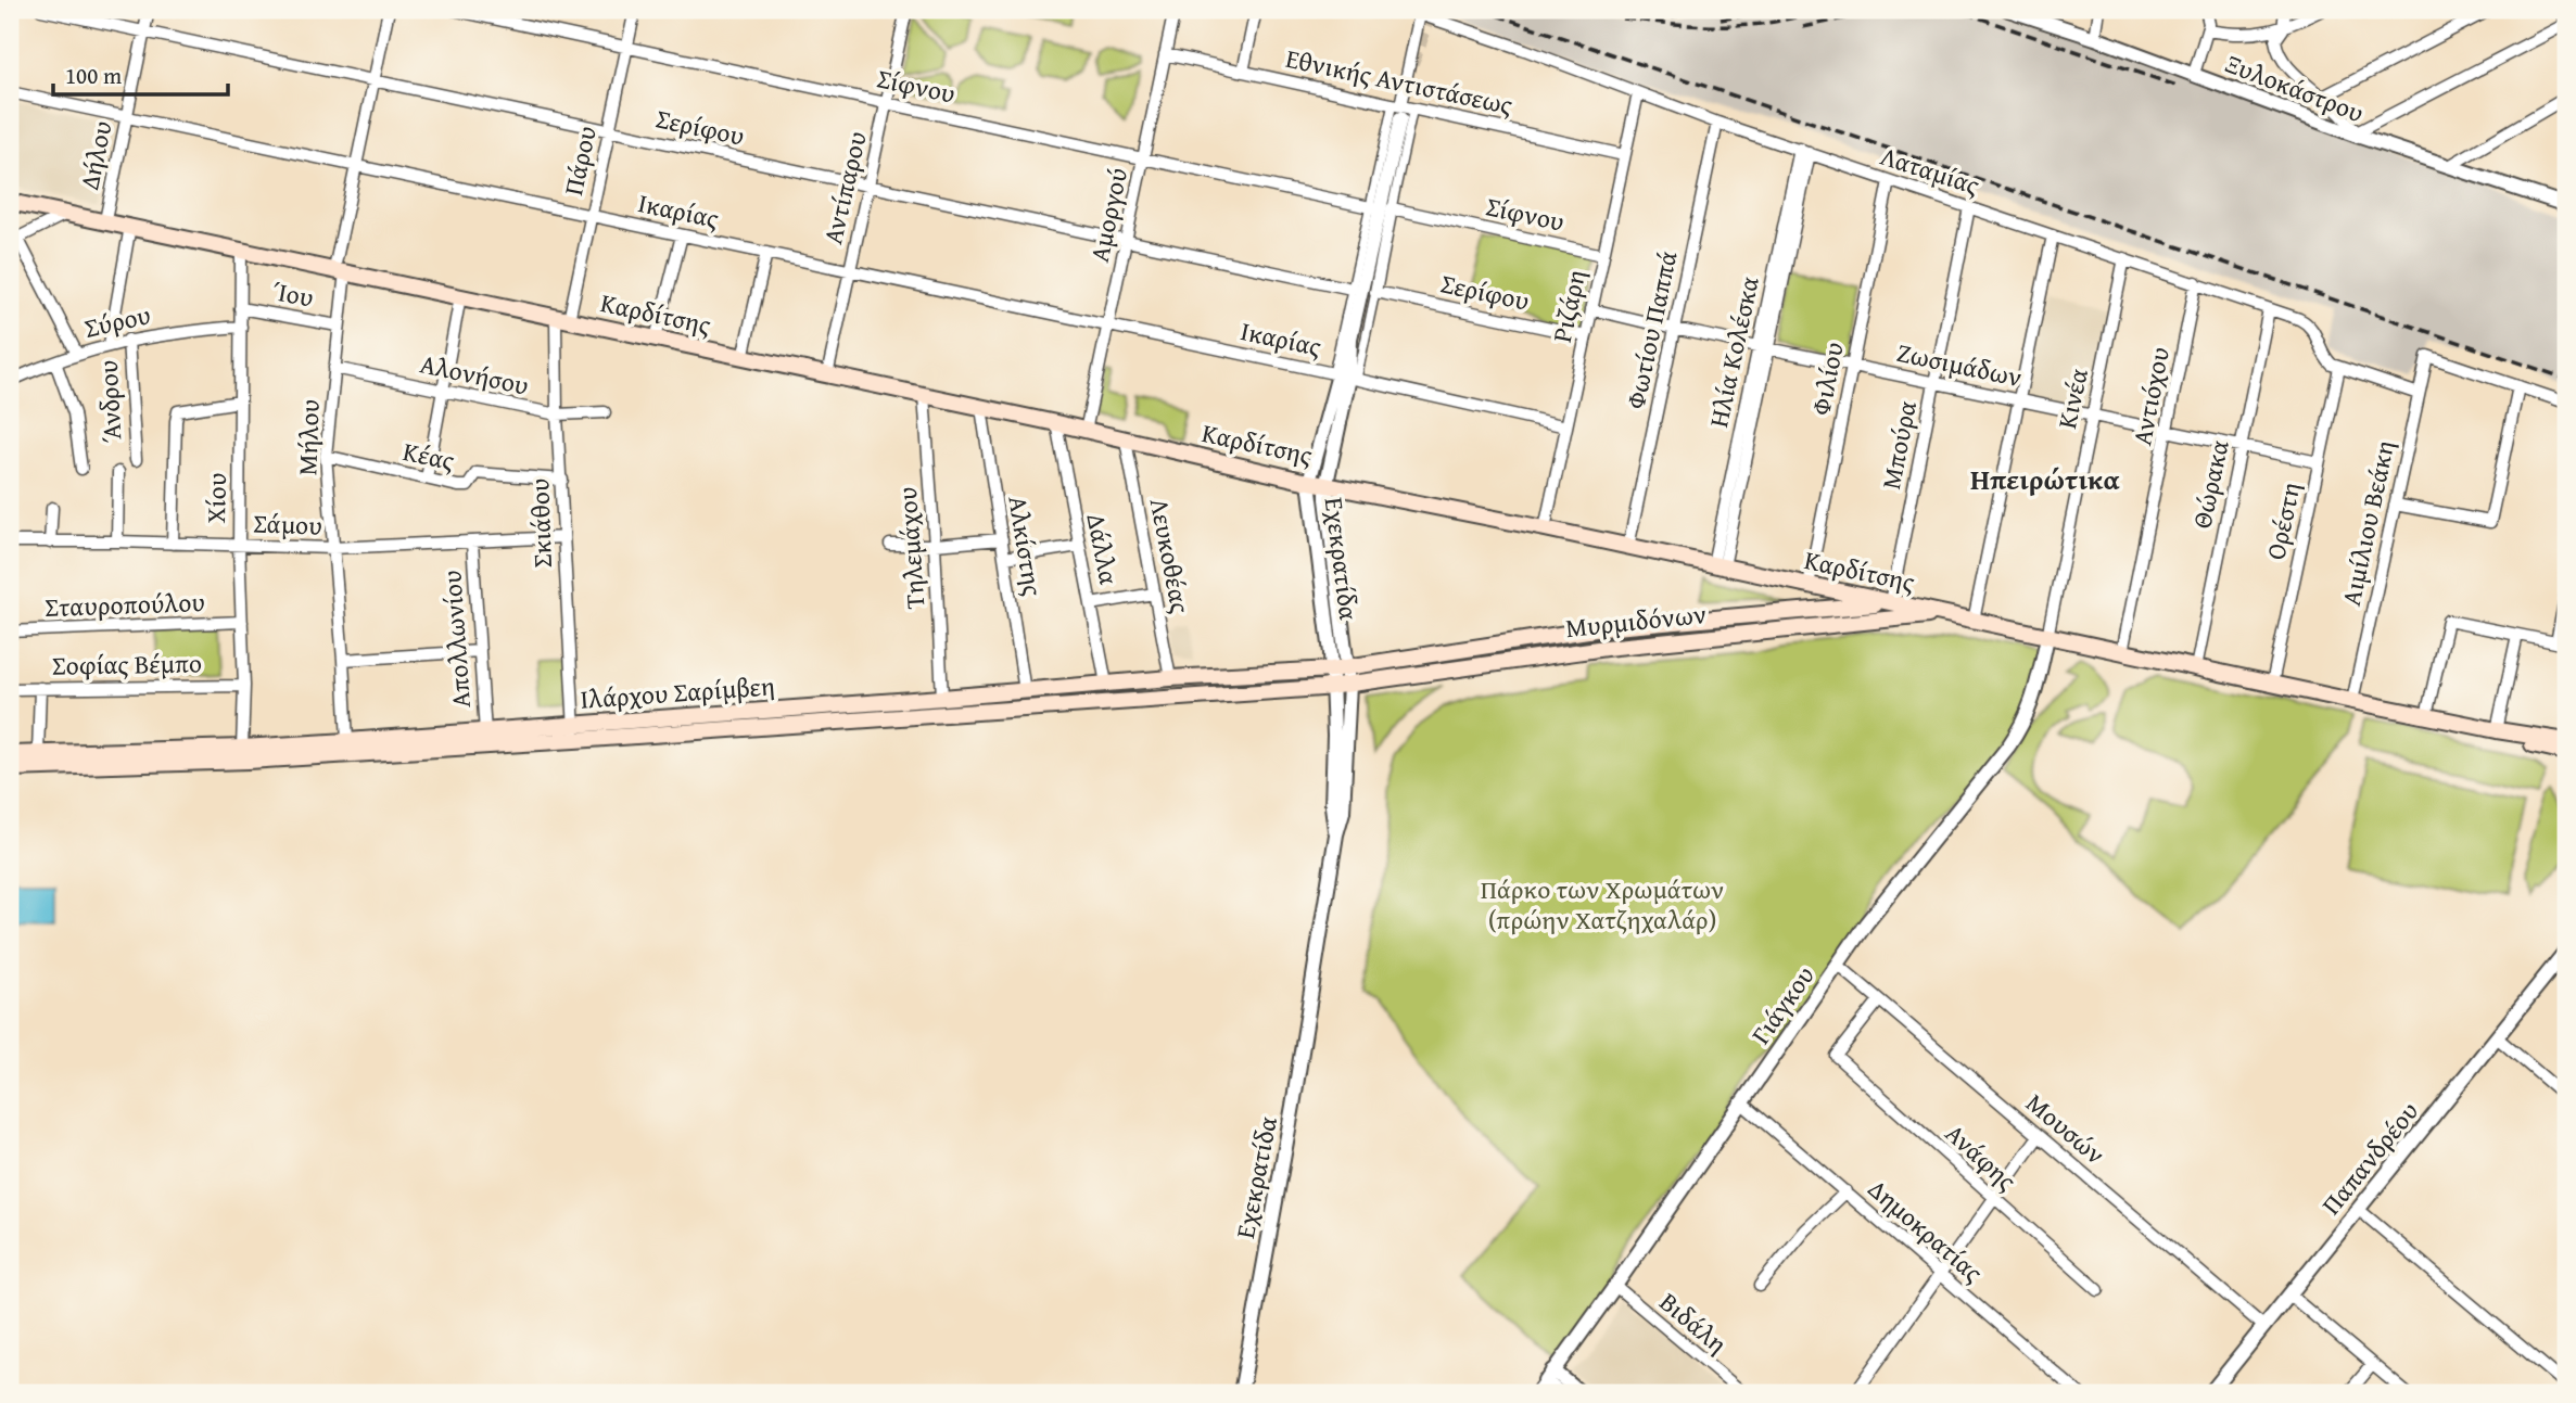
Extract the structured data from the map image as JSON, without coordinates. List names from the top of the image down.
{
  "streets": {
    "main road": ["Καρδίτσης", "Μυρμιδόνων", "Ιλάρχου Σαρίμβεη"],
    "street": [
      "Εθνικής Αντιστάσεως",
      "Σίφνου",
      "Ξυλοκάστρου",
      "Σερίφου",
      "Δήλου",
      "Πάρου",
      "Λαταμίας",
      "Αντίπαρου",
      "Ικαρίας",
      "Αμοργού",
      "Ίου",
      "Ριζάρη",
      "Σύρου",
      "Φωτίου Παππά",
      "Ηλία Κολέσκα",
      "Ζωσιμάδων",
      "Αλονήσου",
      "Φιλίου",
      "Αντιόχου",
      "Κινέα",
      "Άνδρου",
      "Μήλου",
      "Μπούρα",
      "Κέας",
      "Θώρακα",
      "Χίου",
      "Ορέστη",
      "Σκιάθου",
      "Αιμίλιου Βεάκη",
      "Σάμου",
      "Αλκίστης",
      "Τηλεμάχου",
      "Δάλλα",
      "Λευκοθέας",
      "Εχεκρατίδα",
      "Σταυροπούλου",
      "Απολλωνίου",
      "Σοφίας Βέμπο",
      "Γιάγκου",
      "Μουσών",
      "Ανάφης",
      "Παπανδρέου",
      "Δημοκρατίας",
      "Βιδάλη"
    ]
  },
  "crossings": [
    ["Εθνικής Αντιστάσεως", "Αμοργού"],
    ["Εθνικής Αντιστάσεως", "Ριζάρη"],
    ["Εθνικής Αντιστάσεως", "Εχεκρατίδα"],
    ["Σίφνου", "Πάρου"],
    ["Σίφνου", "Αντίπαρου"],
    ["Σίφνου", "Αμοργού"],
    ["Σίφνου", "Ριζάρη"],
    ["Σερίφου", "Δήλου"],
    ["Σερίφου", "Πάρου"],
    ["Σερίφου", "Αντίπαρου"],
    ["Σερίφου", "Αμοργού"],
    ["Σερίφου", "Ριζάρη"],
    ["Σερίφου", "Μήλου"],
    ["Δήλου", "Ικαρίας"],
    ["Δήλου", "Καρδίτσης"],
    ["Πάρου", "Ικαρίας"],
    ["Πάρου", "Καρδίτσης"],
    ["Πάρου", "Σκιάθου"],
    ["Λαταμίας", "Ριζάρη"],
    ["Λαταμίας", "Φωτίου Παππά"],
    ["Λαταμίας", "Ηλία Κολέσκα"],
    ["Λαταμίας", "Φιλίου"],
    ["Λαταμίας", "Αντιόχου"],
    ["Λαταμίας", "Κινέα"],
    ["Λαταμίας", "Μπούρα"],
    ["Λαταμίας", "Θώρακα"],
    ["Λαταμίας", "Ορέστη"],
    ["Αντίπαρου", "Ικαρίας"],
    ["Αντίπαρου", "Καρδίτσης"],
    ["Ικαρίας", "Αμοργού"],
    ["Ικαρίας", "Ριζάρη"],
    ["Ικαρίας", "Μήλου"],
    ["Ικαρίας", "Εχεκρατίδα"],
    ["Αμοργού", "Καρδίτσης"],
    ["Ίου", "Μήλου"],
    ["Ίου", "Χίου"],
    ["Ριζάρη", "Καρδίτσης"],
    ["Ριζάρη", "Ζωσιμάδων"],
    ["Καρδίτσης", "Φωτίου Παππά"],
    ["Καρδίτσης", "Ηλία Κολέσκα"],
    ["Καρδίτσης", "Φιλίου"],
    ["Καρδίτσης", "Αντιόχου"],
    ["Καρδίτσης", "Κινέα"],
    ["Καρδίτσης", "Μήλου"],
    ["Καρδίτσης", "Μπούρα"],
    ["Καρδίτσης", "Θώρακα"],
    ["Καρδίτσης", "Χίου"],
    ["Καρδίτσης", "Ορέστη"],
    ["Καρδίτσης", "Σκιάθου"],
    ["Καρδίτσης", "Αιμίλιου Βεάκη"],
    ["Καρδίτσης", "Αλκίστης"],
    ["Καρδίτσης", "Τηλεμάχου"],
    ["Καρδίτσης", "Δάλλα"],
    ["Καρδίτσης", "Λευκοθέας"],
    ["Καρδίτσης", "Εχεκρατίδα"],
    ["Καρδίτσης", "Μυρμιδόνων"],
    ["Καρδίτσης", "Γιάγκου"],
    ["Σύρου", "Άνδρου"],
    ["Σύρου", "Χίου"],
    ["Φωτίου Παππά", "Ζωσιμάδων"],
    ["Ηλία Κολέσκα", "Ζωσιμάδων"],
    ["Ζωσιμάδων", "Φιλίου"],
    ["Ζωσιμάδων", "Αντιόχου"],
    ["Ζωσιμάδων", "Κινέα"],
    ["Ζωσιμάδων", "Μπούρα"],
    ["Ζωσιμάδων", "Θώρακα"],
    ["Ζωσιμάδων", "Ορέστη"],
    ["Αλονήσου", "Μήλου"],
    ["Αλονήσου", "Σκιάθου"],
    ["Κινέα", "Γιάγκου"],
    ["Άνδρου", "Σάμου"],
    ["Μήλου", "Κέας"],
    ["Μήλου", "Σάμου"],
    ["Μήλου", "Ιλάρχου Σαρίμβεη"],
    ["Μπούρα", "Μυρμιδόνων"],
    ["Κέας", "Σκιάθου"],
    ["Χίου", "Σάμου"],
    ["Χίου", "Σταυροπούλου"],
    ["Χίου", "Σοφίας Βέμπο"],
    ["Χίου", "Ιλάρχου Σαρίμβεη"],
    ["Σκιάθου", "Σάμου"],
    ["Σκιάθου", "Ιλάρχου Σαρίμβεη"],
    ["Σάμου", "Απολλωνίου"],
    ["Αλκίστης", "Ιλάρχου Σαρίμβεη"],
    ["Τηλεμάχου", "Ιλάρχου Σαρίμβεη"],
    ["Δάλλα", "Ιλάρχου Σαρίμβεη"],
    ["Λευκοθέας", "Ιλάρχου Σαρίμβεη"],
    ["Εχεκρατίδα", "Μυρμιδόνων"],
    ["Εχεκρατίδα", "Ιλάρχου Σαρίμβεη"],
    ["Μυρμιδόνων", "Ιλάρχου Σαρίμβεη"],
    ["Απολλωνίου", "Ιλάρχου Σαρίμβεη"],
    ["Γιάγκου", "Μουσών"],
    ["Γιάγκου", "Δημοκρατίας"],
    ["Γιάγκου", "Βιδάλη"],
    ["Μουσών", "Ανάφης"],
    ["Μουσών", "Παπανδρέου"]
  ],
  "districts": ["Ηπειρώτικα"],
  "parks": ["Πάρκο των Χρωμάτων (πρώην Χατζηχαλάρ)"],
  "scale_bar": "100 m"
}
